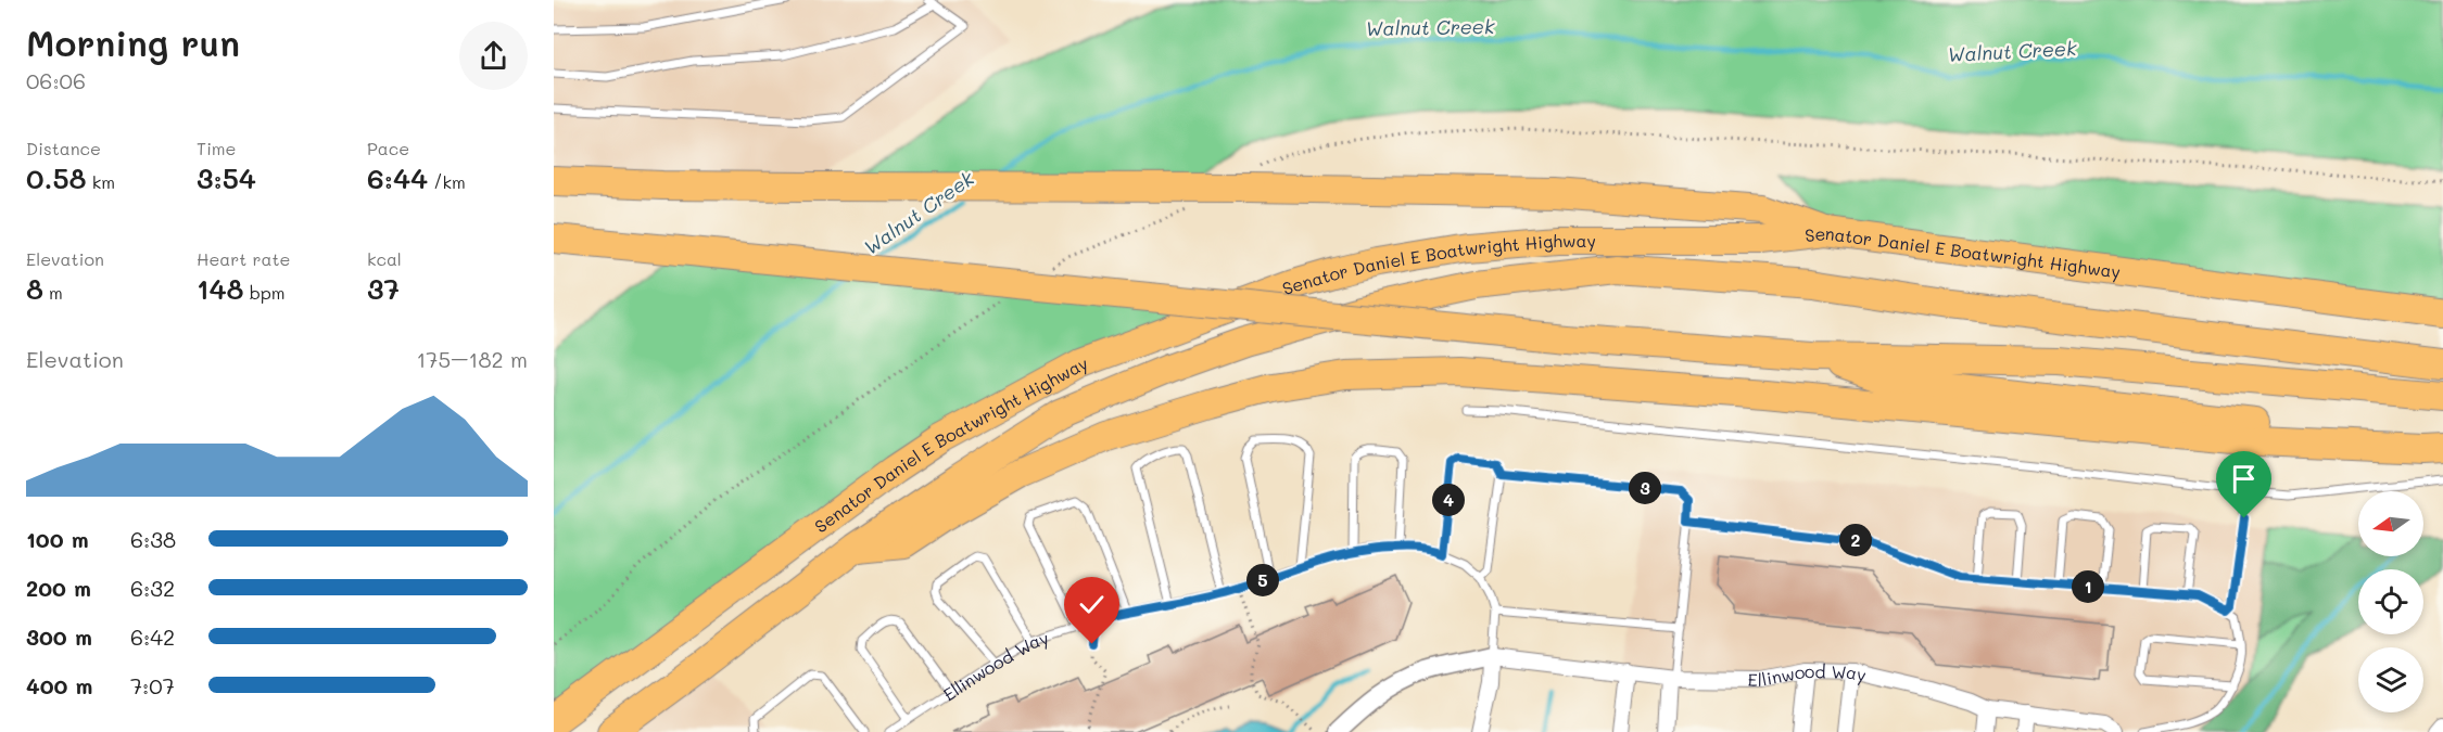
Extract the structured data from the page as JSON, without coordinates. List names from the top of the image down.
{
  "streets": {
    "highway": ["Senator Daniel E Boatwright Highway"],
    "street": ["Ellinwood Way"]
  },
  "water": ["Walnut Creek"],
  "north": "left",
  "page": {
    "heading": ["Morning run", "06:06"],
    "stats": [
      ["Distance", "0.58 km"],
      ["Time", "3:54"],
      ["Pace", "6:44 /km"],
      ["Elevation", "8 m"],
      ["Heart rate", "148 bpm"],
      ["kcal", "37"]
    ],
    "chart": ["Elevation", "175–182 m"],
    "pins": [
      "3",
      "4",
      "2",
      "5",
      "1"
    ],
    "list": [
      {
        "name": "100 m",
        "note": "6:38"
      },
      {
        "name": "200 m",
        "note": "6:32"
      },
      {
        "name": "300 m",
        "note": "6:42"
      },
      {
        "name": "400 m",
        "note": "7:07"
      }
    ]
  }
}
